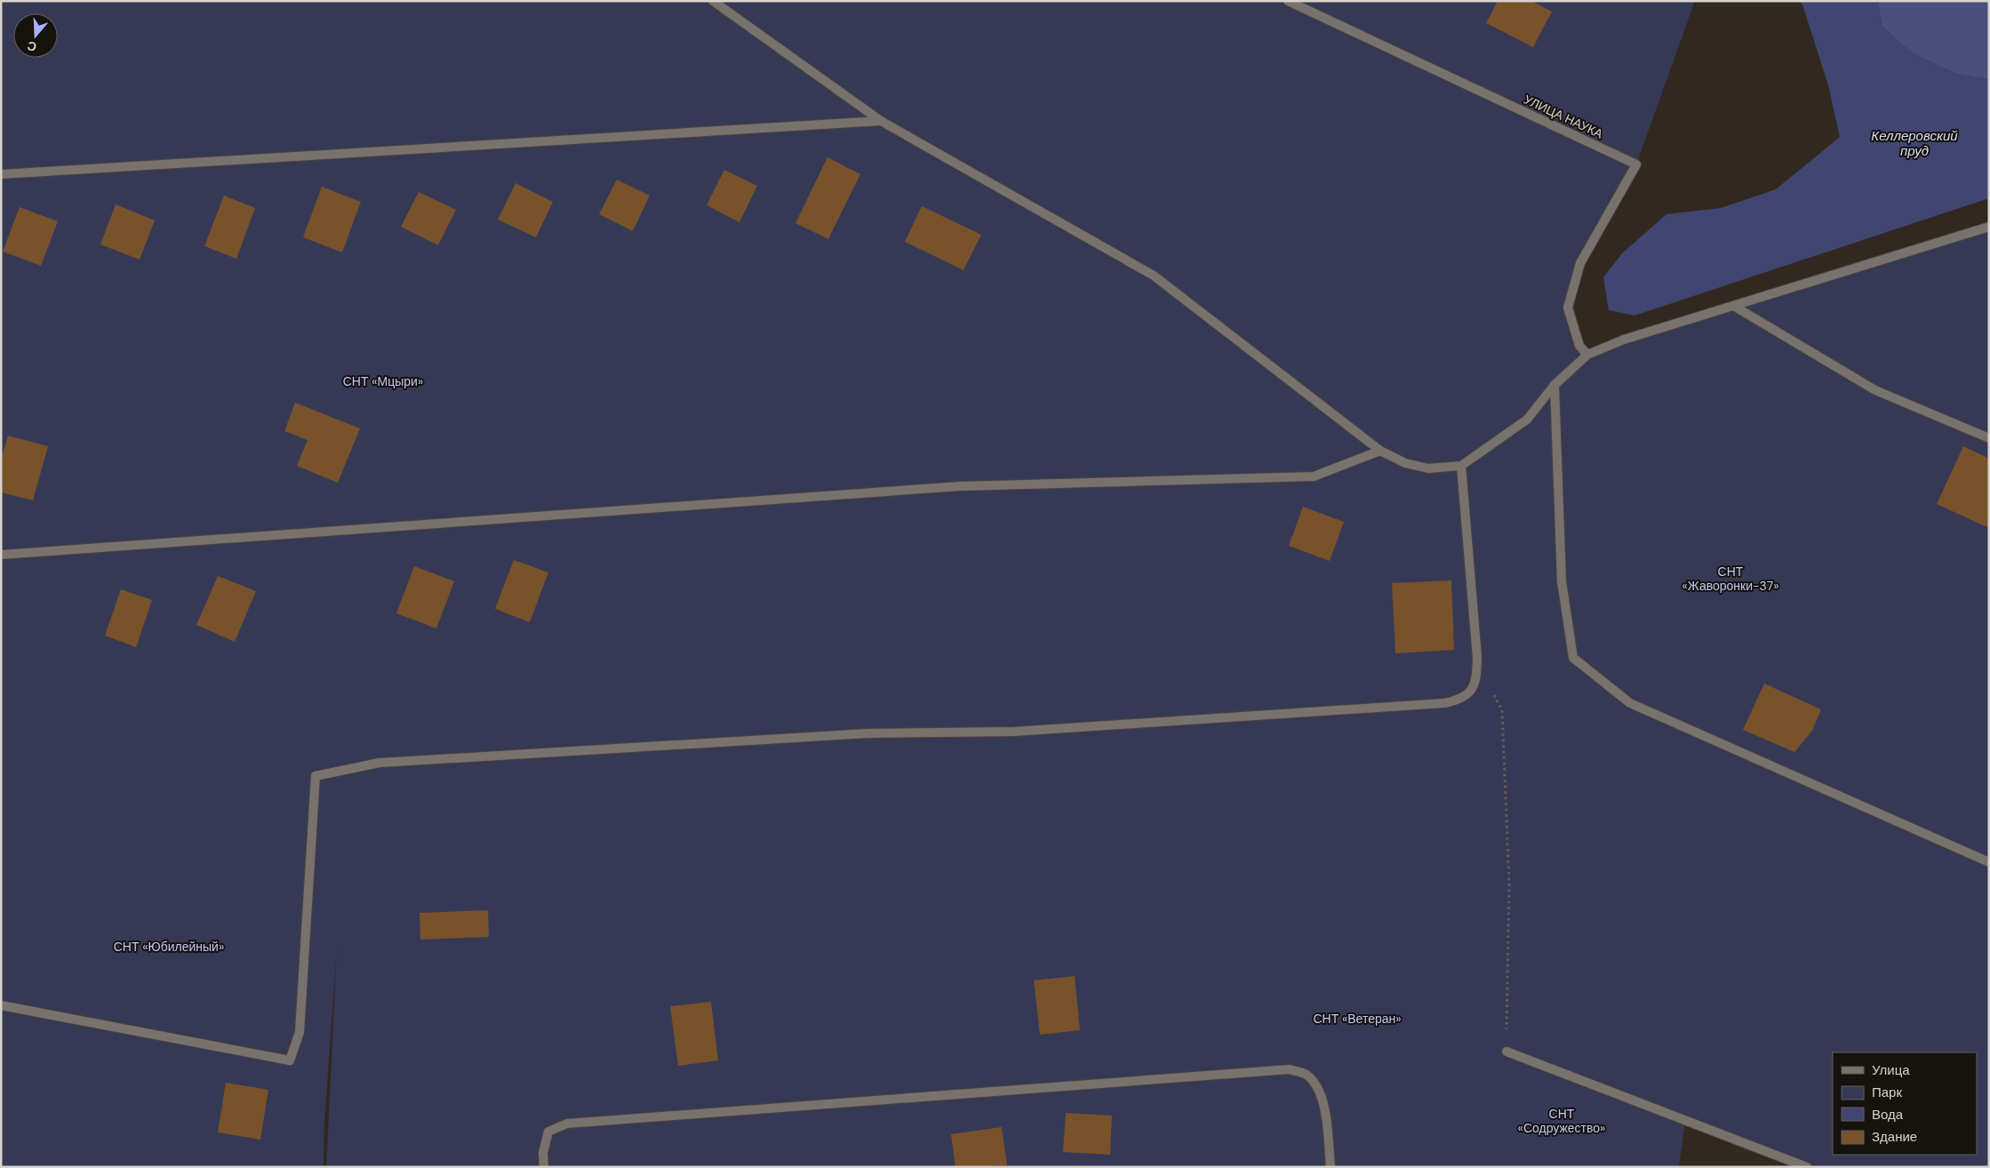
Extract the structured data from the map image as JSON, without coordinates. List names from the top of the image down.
{
  "streets": {
    "street": ["УЛИЦА НАУКА"]
  },
  "water": ["Келлеровский пруд"],
  "parks": [
    "СНТ «Мцыри»",
    "СНТ «Жаворонки-37»",
    "СНТ «Юбилейный»",
    "СНТ «Ветеран»",
    "СНТ «Содружество»"
  ],
  "legend": [
    "Улица",
    "Парк",
    "Вода",
    "Здание"
  ],
  "north": "bottom"
}
